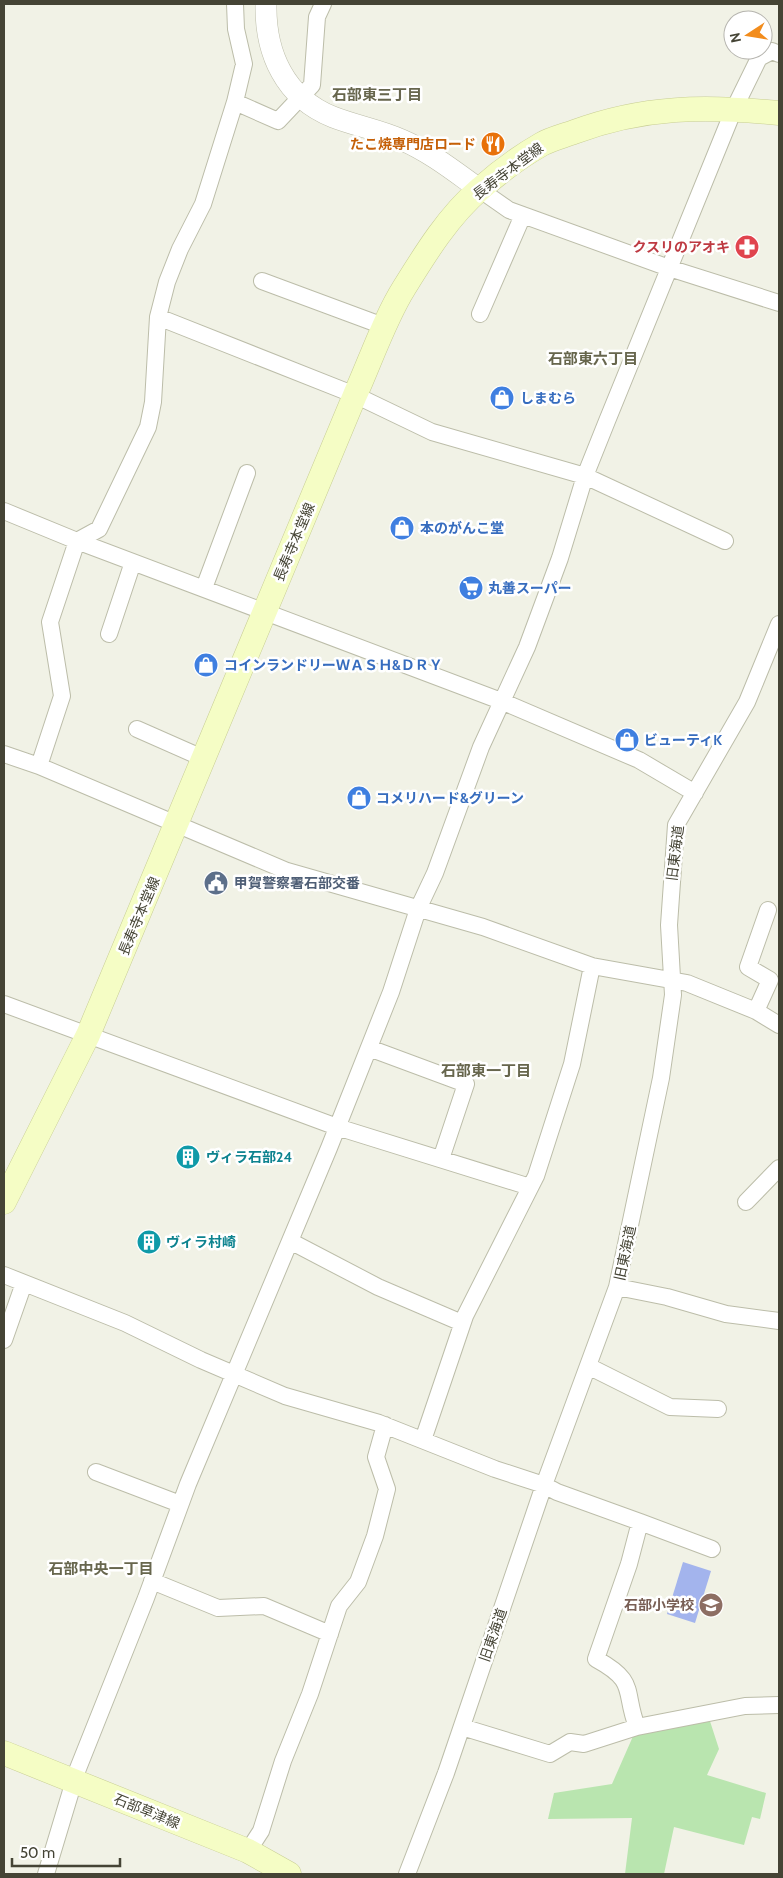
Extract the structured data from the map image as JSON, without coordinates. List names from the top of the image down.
{
  "streets": {
    "main road": ["長寿寺本堂線", "石部草津線"],
    "street": ["旧東海道"]
  },
  "districts": [
    "石部東三丁目",
    "石部東六丁目",
    "石部東一丁目",
    "石部中央一丁目"
  ],
  "places": {
    "restaurant": ["たこ焼専門店ロード"],
    "pharmacy": ["クスリのアオキ"],
    "shop": [
      "しまむら",
      "本のがんこ堂",
      "コインランドリーＷＡＳＨ&ＤＲＹ",
      "ビューティK",
      "コメリハード&グリーン"
    ],
    "supermarket": ["丸善スーパー"],
    "public building": ["甲賀警察署石部交番"],
    "building": ["ヴィラ石部24", "ヴィラ村崎"],
    "school or university": ["石部小学校"]
  },
  "scale_bar": "50 m",
  "north": "left"
}
